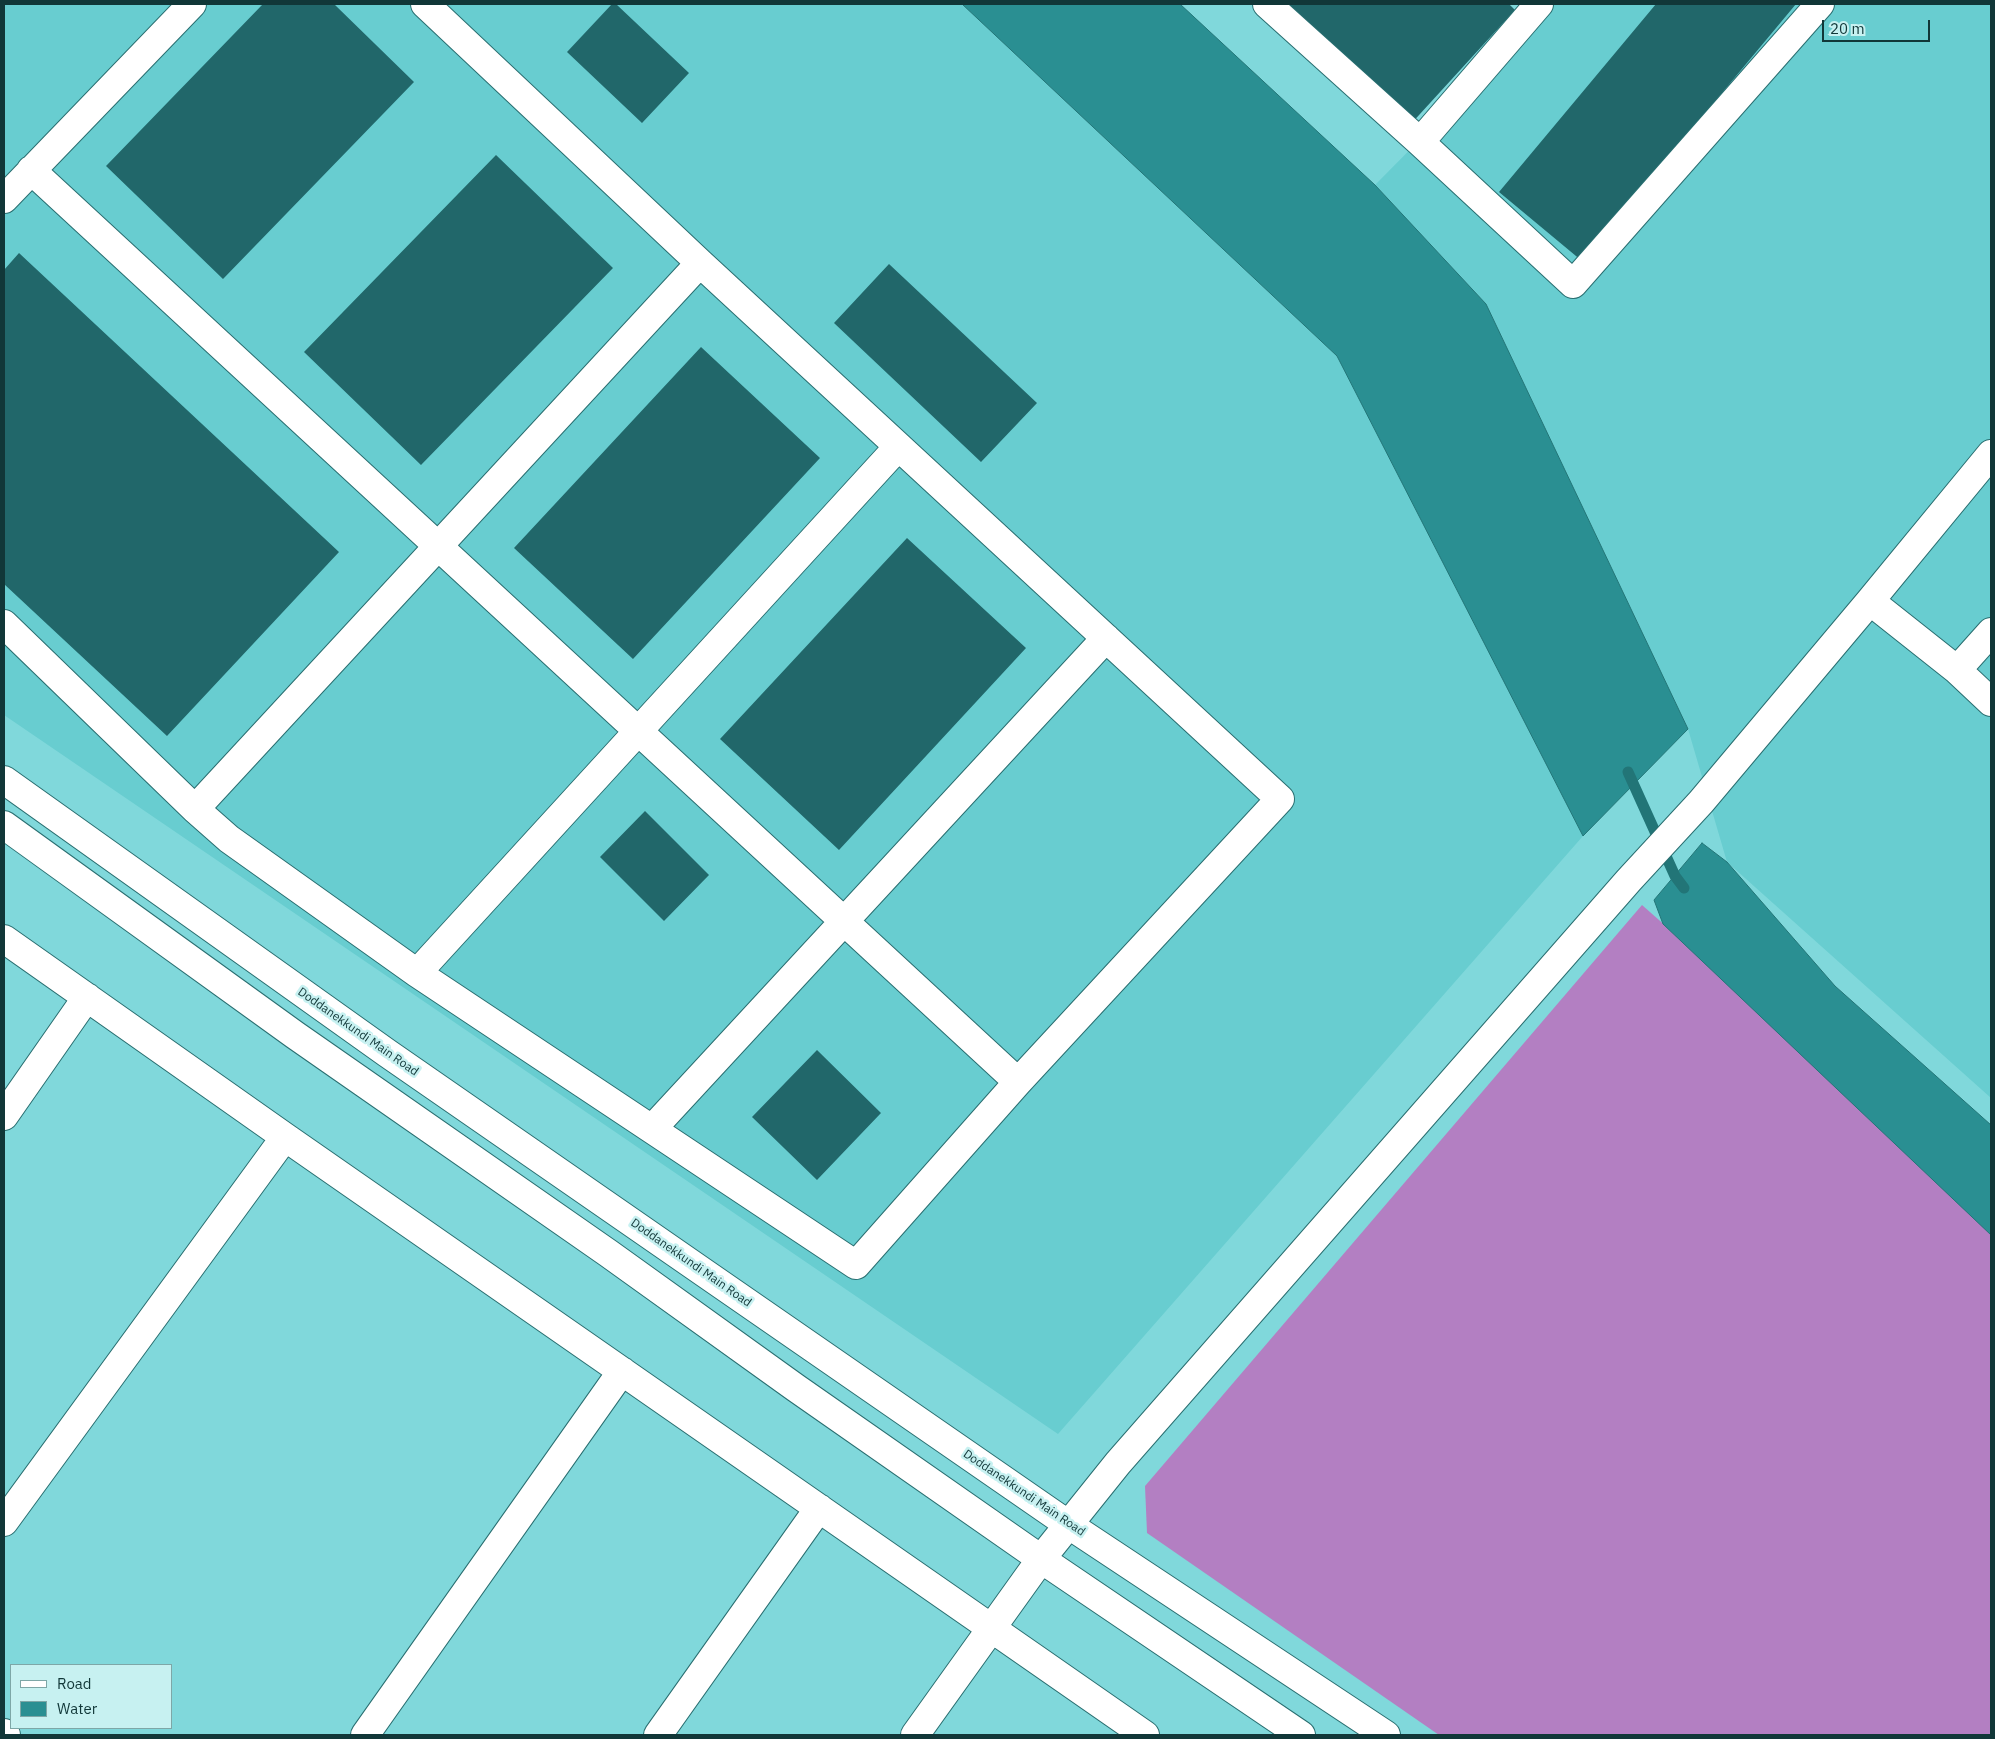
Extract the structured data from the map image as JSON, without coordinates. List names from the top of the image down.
{
  "streets": {
    "street": ["Doddanekkundi Main Road"]
  },
  "legend": ["Road", "Water"],
  "scale_bar": "20 m"
}
